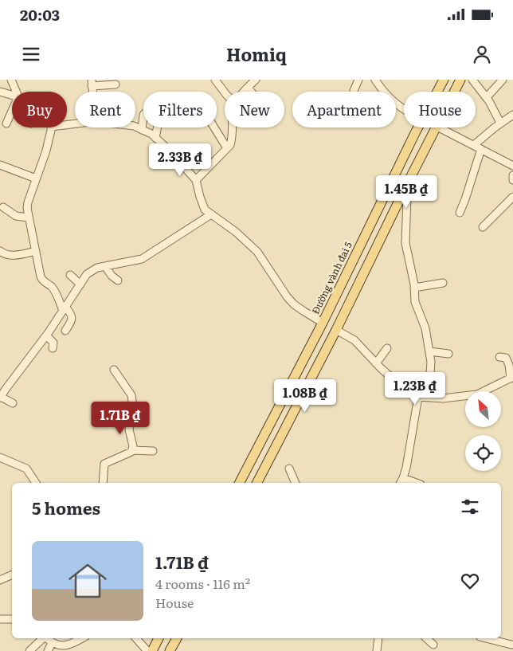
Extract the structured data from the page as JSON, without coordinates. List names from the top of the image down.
{
  "streets": {
    "main road": ["Đường vành đai 5"]
  },
  "north": "top left",
  "page": {
    "status": "20:03",
    "header": "Homiq",
    "chip": [
      "Buy",
      "Rent",
      "Filters",
      "New",
      "Apartment",
      "House"
    ],
    "price": [
      "2.33B ₫",
      "1.45B ₫",
      "1.23B ₫",
      "1.08B ₫",
      "1.71B ₫"
    ],
    "heading": "5 homes",
    "list": [
      {
        "name": "1.71B ₫",
        "note": "4 rooms · 116 m² · House"
      }
    ]
  }
}
